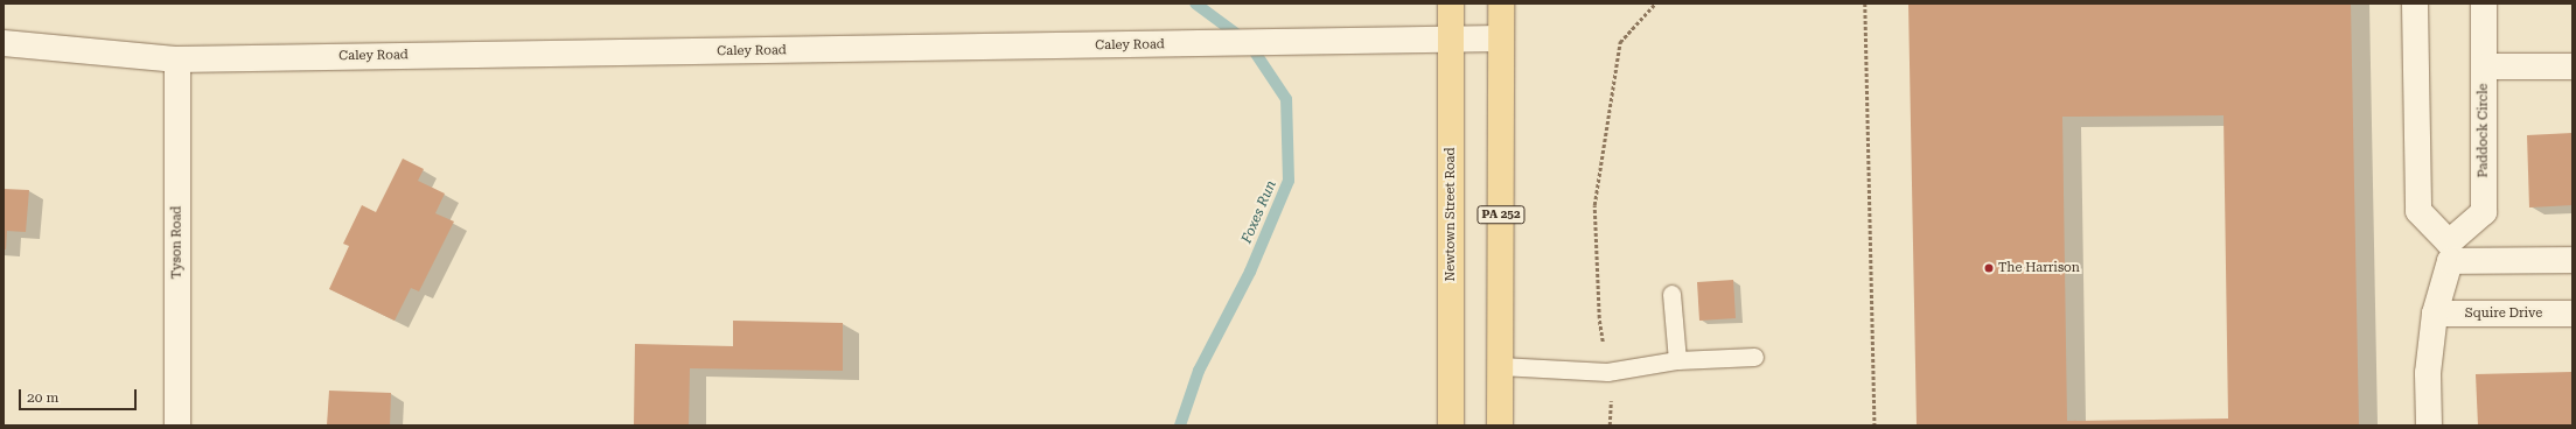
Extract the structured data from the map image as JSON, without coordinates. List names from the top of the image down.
{
  "streets": {
    "main road": ["Newtown Street Road", "PA 252"],
    "street": [
      "Caley Road",
      "Paddock Circle",
      "Tyson Road",
      "Squire Drive"
    ]
  },
  "crossings": [
    ["Caley Road", "Newtown Street Road"],
    ["Caley Road", "PA 252"],
    ["Caley Road", "Tyson Road"]
  ],
  "water": ["Foxes Run"],
  "places": ["The Harrison"],
  "scale_bar": "20 m"
}
